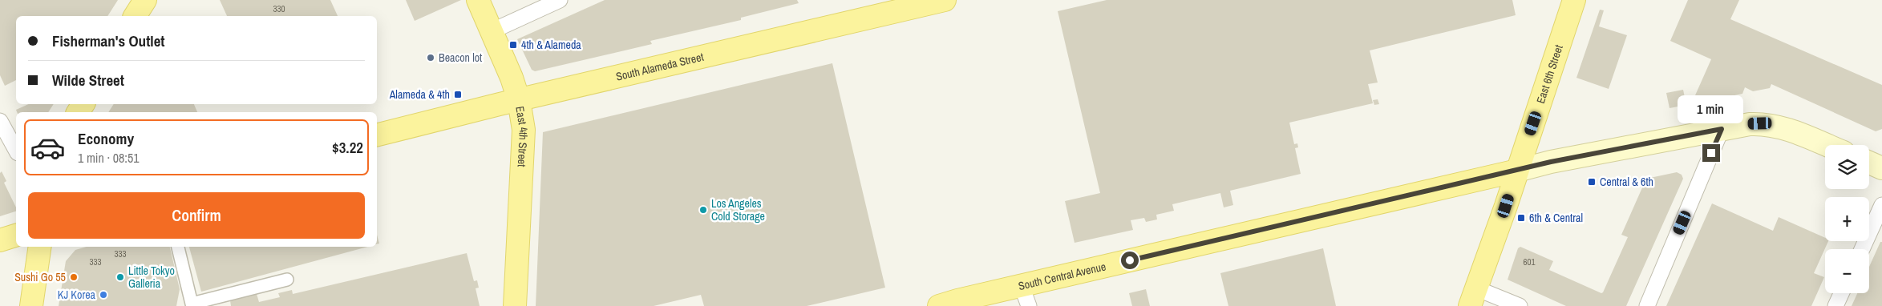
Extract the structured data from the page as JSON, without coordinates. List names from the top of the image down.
{
  "streets": {
    "main road": [
      "South Alameda Street",
      "East 6th Street",
      "East 4th Street",
      "South Central Avenue"
    ]
  },
  "crossings": [
    ["South Alameda Street", "East 4th Street"],
    ["East 6th Street", "South Central Avenue"]
  ],
  "places": {
    "transit": [
      "4th & Alameda",
      "Alameda & 4th",
      "Central & 6th",
      "6th & Central"
    ],
    "other": [
      "Beacon lot",
      "Los Angeles Cold Storage",
      "Sushi Go 55",
      "Little Tokyo Galleria",
      "KJ Korea"
    ]
  },
  "house_numbers": [
    "330",
    "333",
    "333",
    "601"
  ],
  "page": {
    "banner": ["Fisherman's Outlet", "Wilde Street"],
    "bubble": "1 min",
    "list": [
      {
        "name": "Economy",
        "note": "1 min · 08:51",
        "value": "$3.22"
      }
    ],
    "map_buttons": ["+", "−"],
    "buttons": "Confirm"
  }
}
